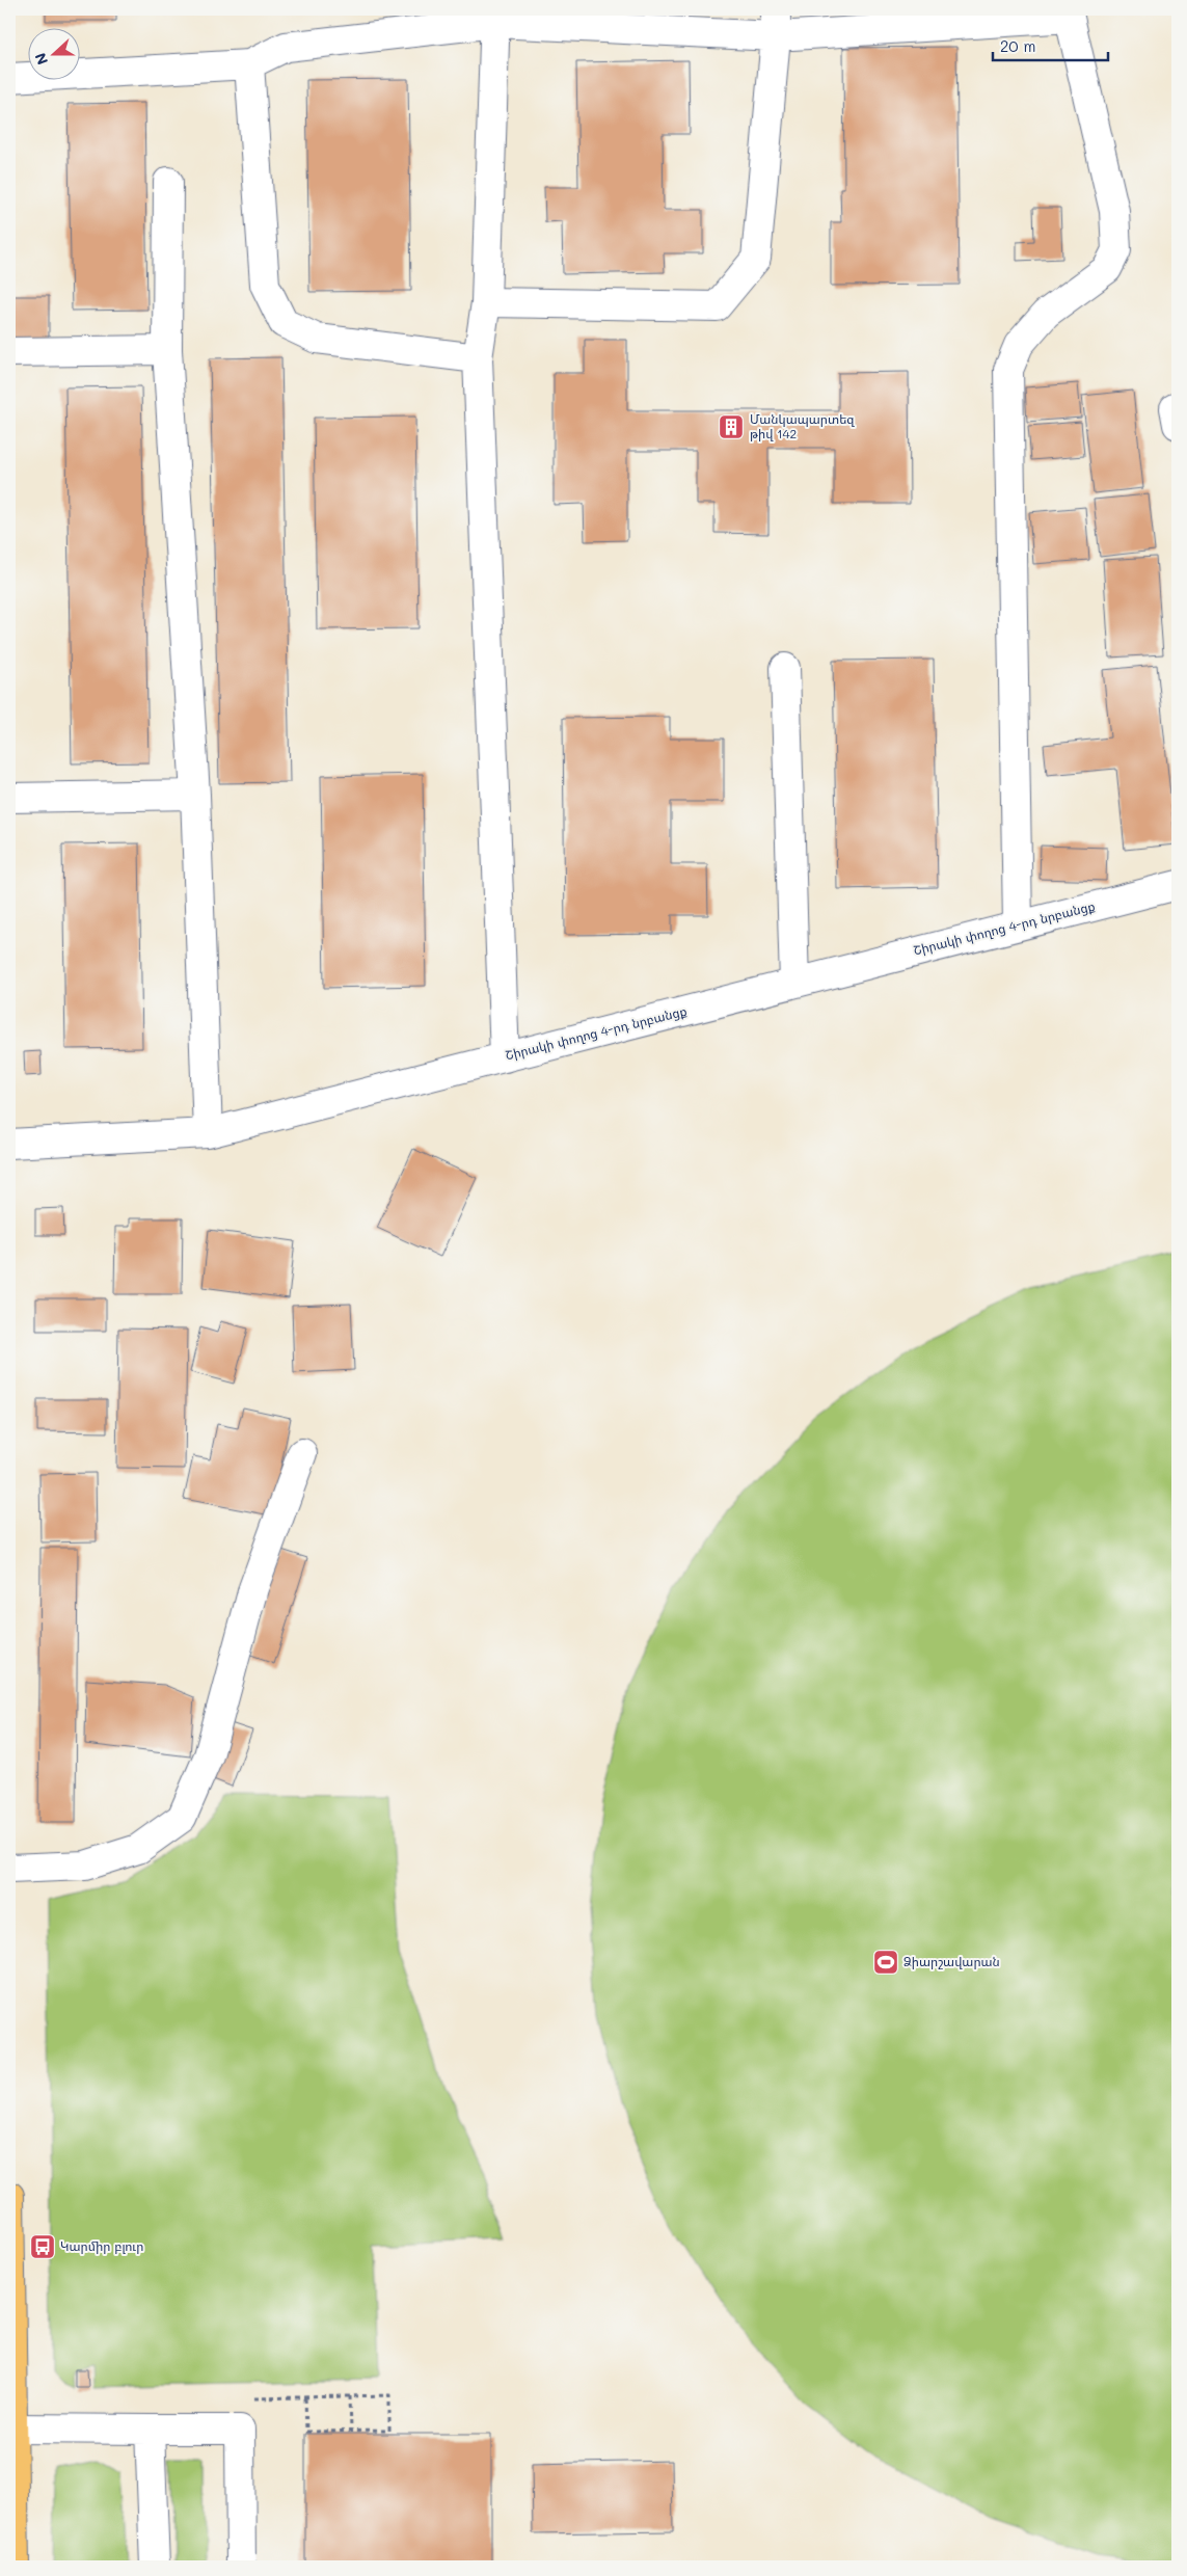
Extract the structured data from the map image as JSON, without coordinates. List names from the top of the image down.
{
  "streets": {
    "street": ["Շիրակի փողոց 4-րդ նրբանցք"]
  },
  "places": {
    "building": ["Մանկապարտեզ թիվ 142"],
    "sports": ["Ձիարշավարան"],
    "bus stop": ["Կարմիր բլուր"]
  },
  "scale_bar": "20 m",
  "north": "left"
}
